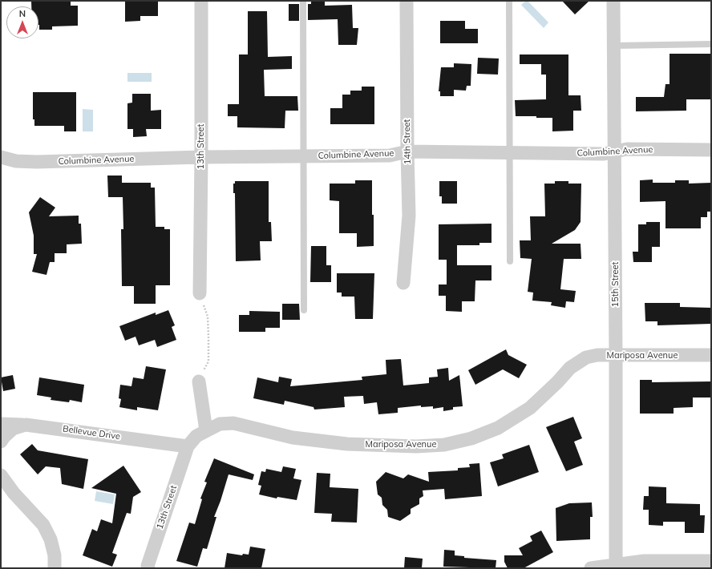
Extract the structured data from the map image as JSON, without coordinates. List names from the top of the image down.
{
  "streets": {
    "street": [
      "14th Street",
      "13th Street",
      "Columbine Avenue",
      "15th Street",
      "Mariposa Avenue",
      "Bellevue Drive"
    ]
  },
  "crossings": [
    ["14th Street", "Columbine Avenue"],
    ["13th Street", "Columbine Avenue"],
    ["13th Street", "Mariposa Avenue"],
    ["13th Street", "Bellevue Drive"],
    ["Columbine Avenue", "15th Street"],
    ["15th Street", "Mariposa Avenue"],
    ["Mariposa Avenue", "Bellevue Drive"]
  ],
  "north": "top"
}
